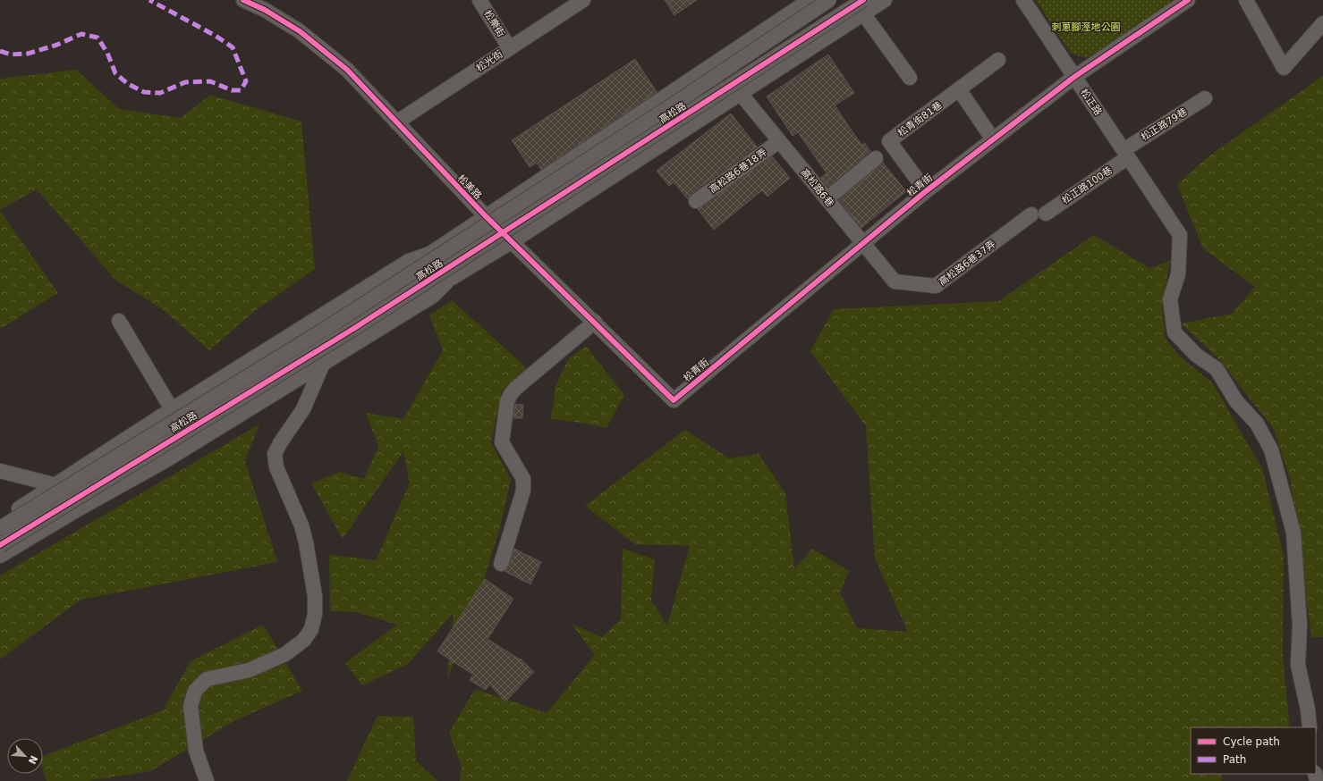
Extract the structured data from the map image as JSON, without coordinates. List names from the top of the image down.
{
  "streets": {
    "street": [
      "松樂街",
      "松光街",
      "松正路",
      "高松路",
      "松青街81巷",
      "松正路79巷",
      "高松路6巷18弄",
      "松青街",
      "松正路100巷",
      "松美路",
      "高松路6巷",
      "高松路6巷37弄"
    ]
  },
  "crossings": [
    ["松樂街", "松光街"],
    ["松光街", "松美路"],
    ["松正路", "松正路79巷"],
    ["松正路", "松青街"],
    ["松正路", "松正路100巷"],
    ["高松路", "松美路"],
    ["高松路", "高松路6巷"],
    ["松青街81巷", "松青街"],
    ["松正路79巷", "松正路100巷"],
    ["高松路6巷18弄", "高松路6巷"],
    ["松青街", "松美路"],
    ["松青街", "高松路6巷"],
    ["松正路100巷", "高松路6巷37弄"],
    ["高松路6巷", "高松路6巷37弄"]
  ],
  "parks": ["刺蔥腳溼地公園"],
  "legend": ["Cycle path", "Path"],
  "north": "bottom right"
}
